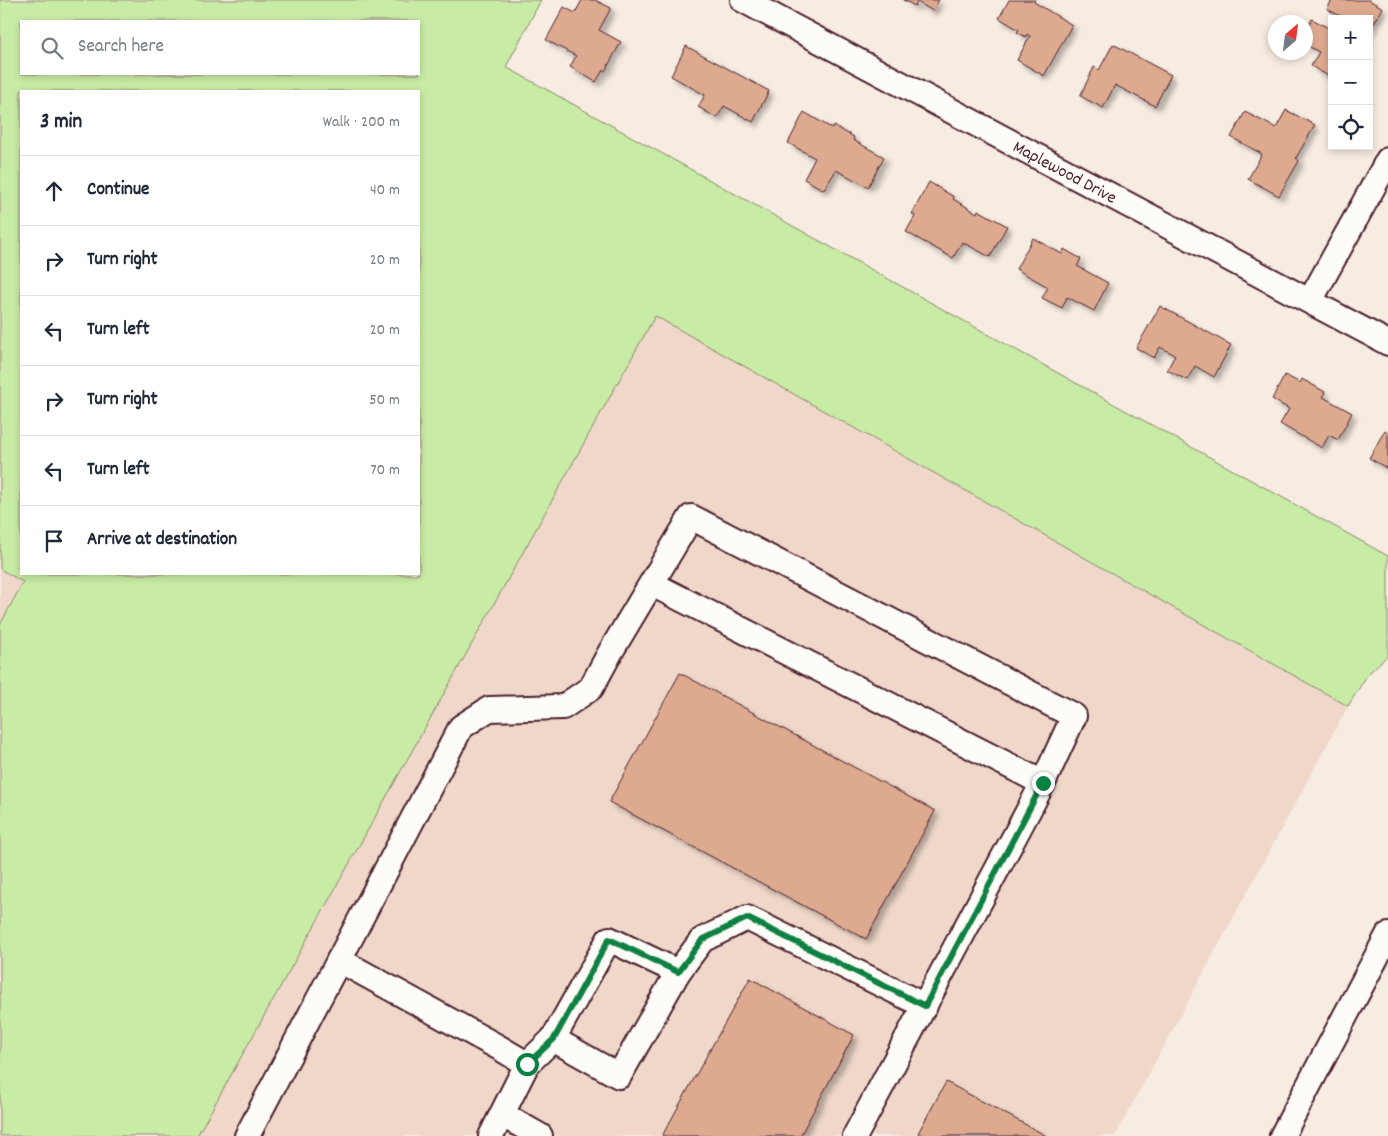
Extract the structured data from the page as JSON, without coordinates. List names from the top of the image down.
{
  "streets": {
    "street": ["Maplewood Drive"]
  },
  "north": "top right",
  "page": {
    "map_buttons": ["+", "−"],
    "search": "Search here",
    "heading": ["3 min", "Walk · 200 m"],
    "list": [
      ["Continue", "40 m"],
      ["Turn right", "20 m"],
      ["Turn left", "20 m"],
      ["Turn right", "50 m"],
      ["Turn left", "70 m"],
      "Arrive at destination"
    ]
  }
}
